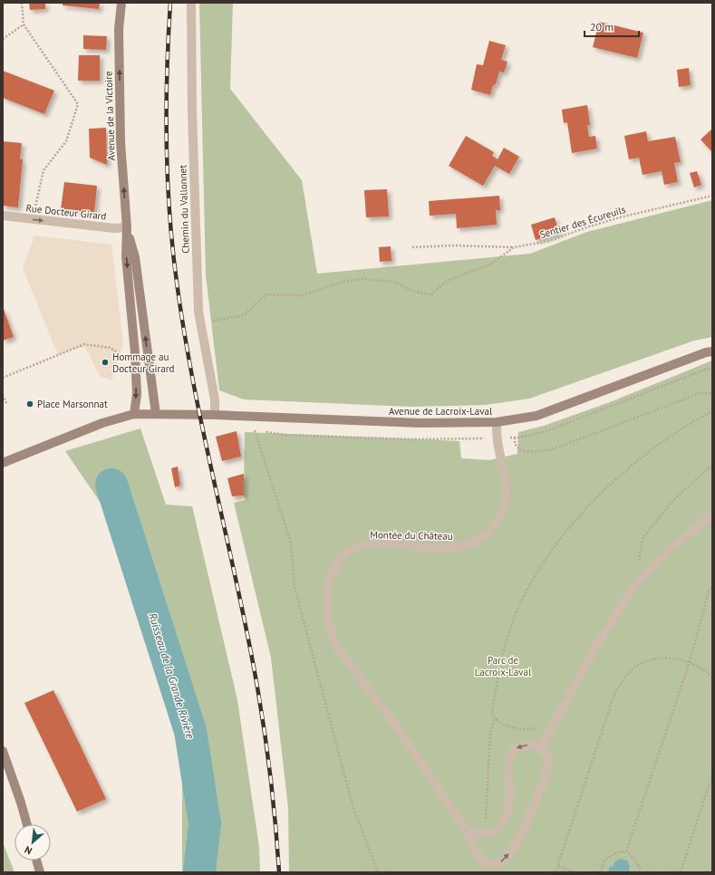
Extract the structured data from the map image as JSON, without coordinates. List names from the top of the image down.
{
  "streets": {
    "street": [
      "Avenue de la Victoire",
      "Chemin du Vallonnet",
      "Rue Docteur Girard",
      "Avenue de Lacroix-Laval",
      "Montée du Château"
    ],
    "path": ["Sentier des Écureuils"]
  },
  "crossings": [
    ["Avenue de la Victoire", "Rue Docteur Girard"],
    ["Avenue de la Victoire", "Avenue de Lacroix-Laval"],
    ["Chemin du Vallonnet", "Sentier des Écureuils"],
    ["Chemin du Vallonnet", "Avenue de Lacroix-Laval"],
    ["Avenue de Lacroix-Laval", "Montée du Château"]
  ],
  "one_way": ["Rue Docteur Girard"],
  "water": ["Ruisseau de la Grande Rivière"],
  "parks": ["Parc de Lacroix-Laval"],
  "places": ["Hommage au Docteur Girard", "Place Marsonnat"],
  "scale_bar": "20 m",
  "north": "bottom left"
}
